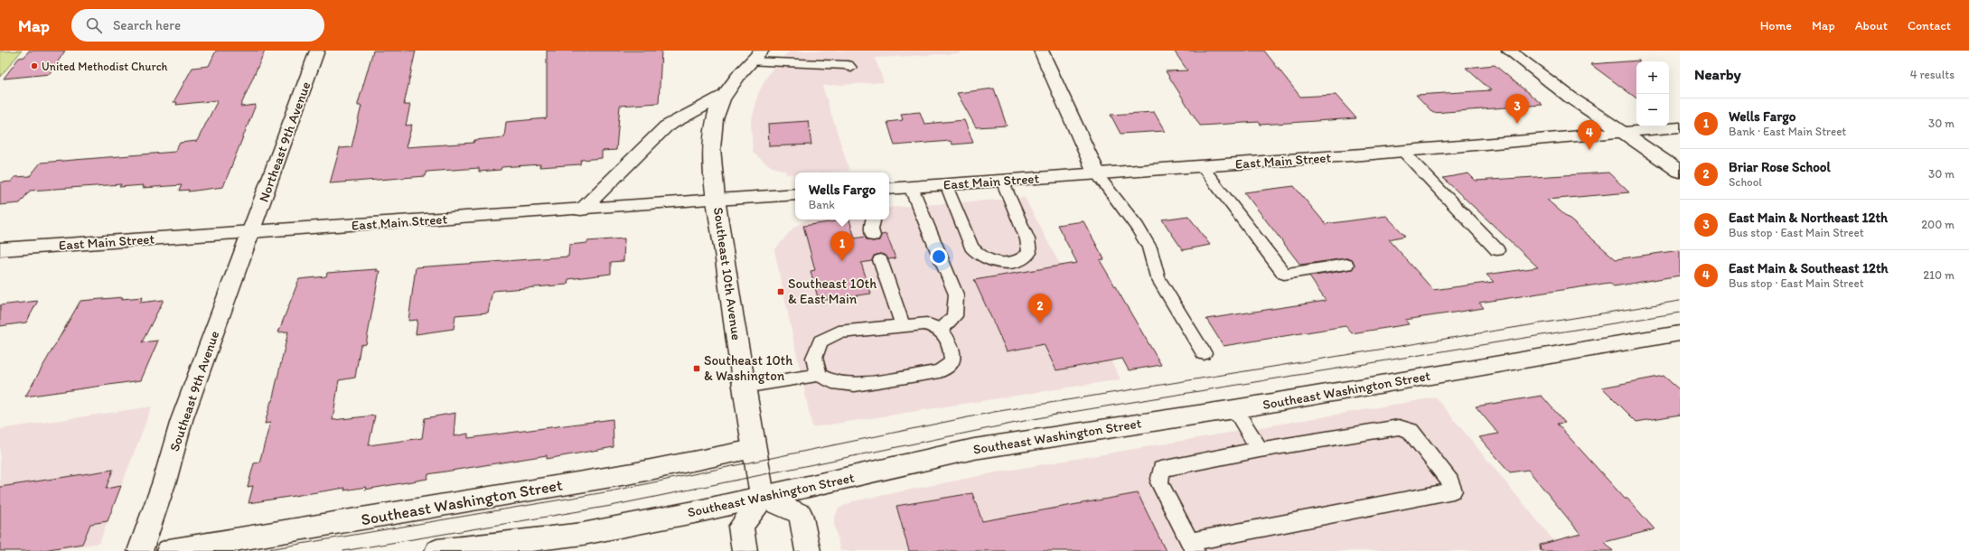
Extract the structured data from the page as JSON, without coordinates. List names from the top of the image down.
{
  "streets": {
    "main road": [
      "Northeast 9th Avenue",
      "East Main Street",
      "Southeast 10th Avenue",
      "Southeast Washington Street",
      "Southeast 9th Avenue"
    ]
  },
  "crossings": [
    ["Northeast 9th Avenue", "East Main Street"],
    ["Northeast 9th Avenue", "Southeast 9th Avenue"],
    ["East Main Street", "Southeast 10th Avenue"],
    ["East Main Street", "Southeast 9th Avenue"],
    ["Southeast 10th Avenue", "Southeast Washington Street"]
  ],
  "places": {
    "other": ["United Methodist Church"],
    "transit": ["Southeast 10th & East Main", "Southeast 10th & Washington"]
  },
  "page": {
    "header": "Map",
    "search": "Search here",
    "nav": [
      "Home",
      "Map",
      "About",
      "Contact"
    ],
    "heading": ["Nearby", "4 results"],
    "map_buttons": ["+", "−"],
    "pins": [
      "3",
      "4",
      "1",
      "2"
    ],
    "list": [
      {
        "mark": "1",
        "name": "Wells Fargo",
        "note": "Bank · East Main Street",
        "value": "30 m"
      },
      {
        "mark": "2",
        "name": "Briar Rose School",
        "note": "School",
        "value": "30 m"
      },
      {
        "mark": "3",
        "name": "East Main & Northeast 12th",
        "note": "Bus stop · East Main Street",
        "value": "200 m"
      },
      {
        "mark": "4",
        "name": "East Main & Southeast 12th",
        "note": "Bus stop · East Main Street",
        "value": "210 m"
      }
    ],
    "popup": ["Wells Fargo", "Bank"]
  }
}
